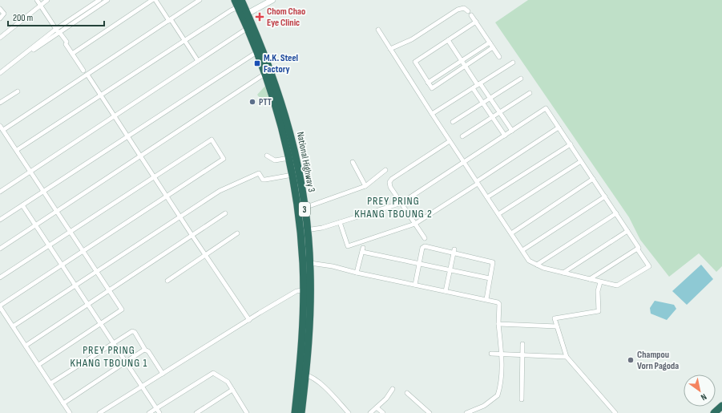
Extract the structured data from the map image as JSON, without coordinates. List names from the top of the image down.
{
  "streets": {
    "highway": ["National Highway 3", "3"]
  },
  "districts": ["PREY PRING KHANG TBOUNG 2", "PREY PRING KHANG TBOUNG 1"],
  "places": {
    "health": ["Chom Chao Eye Clinic"],
    "transit": ["M.K. Steel Factory"],
    "other": ["PTT", "Champou Vorn Pagoda"]
  },
  "scale_bar": "200 m",
  "north": "bottom right"
}
